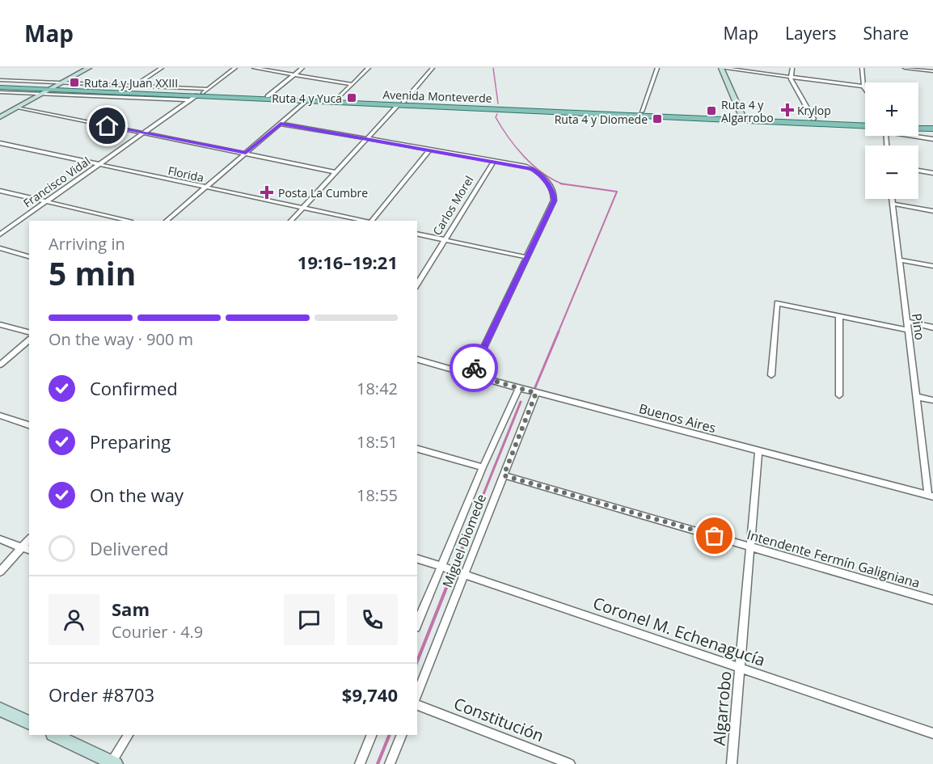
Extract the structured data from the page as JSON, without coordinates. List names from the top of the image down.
{
  "streets": {
    "main road": ["Avenida Monteverde"],
    "street": [
      "Florida",
      "Francisco Vidal",
      "Carlos Morel",
      "Pino",
      "Buenos Aires",
      "Miguel Diomede",
      "Intendente Fermín Galigniana",
      "Coronel M. Echenagucía",
      "Algarrobo",
      "Constitución"
    ]
  },
  "crossings": [
    ["Avenida Monteverde", "Francisco Vidal"],
    ["Florida", "Francisco Vidal"],
    ["Pino", "Buenos Aires"],
    ["Buenos Aires", "Miguel Diomede"],
    ["Buenos Aires", "Algarrobo"],
    ["Miguel Diomede", "Intendente Fermín Galigniana"],
    ["Miguel Diomede", "Coronel M. Echenagucía"],
    ["Intendente Fermín Galigniana", "Algarrobo"],
    ["Coronel M. Echenagucía", "Algarrobo"]
  ],
  "places": {
    "transit": [
      "Ruta 4 y Juan XXIII",
      "Ruta 4 y Yuca",
      "Ruta 4 y Algarrobo",
      "Ruta 4 y Diomede"
    ],
    "health": ["Krylop", "Posta La Cumbre"]
  },
  "page": {
    "header": "Map",
    "nav": ["Map", "Layers", "Share"],
    "map_buttons": ["+", "−"],
    "heading": ["5 min", "Arriving in", "19:16–19:21"],
    "panel": [
      "Sam",
      "Courier · 4.9",
      "Order #8703",
      "$9,740"
    ],
    "bar": "On the way · 900 m",
    "list": [
      ["Confirmed", "18:42"],
      ["Preparing", "18:51"],
      ["On the way", "18:55"],
      "Delivered"
    ]
  }
}
